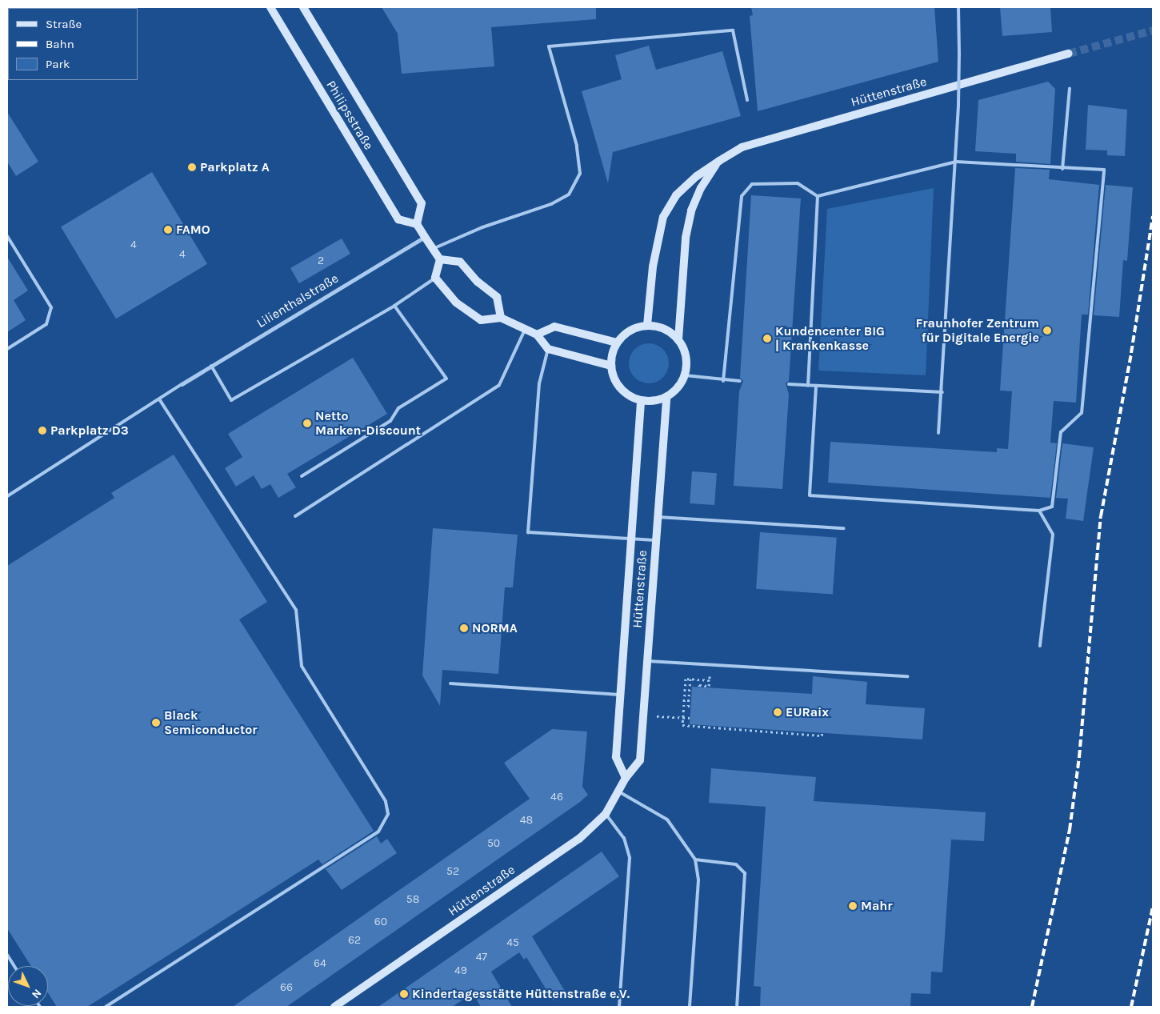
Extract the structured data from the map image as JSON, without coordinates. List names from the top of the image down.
{
  "streets": {
    "street": ["Hüttenstraße", "Philipsstraße", "Lilienthalstraße"]
  },
  "places": [
    "Parkplatz A",
    "FAMO",
    "Fraunhofer Zentrum für Digitale Energie",
    "Kundencenter BIG | Krankenkasse",
    "Netto Marken-Discount",
    "Parkplatz D3",
    "NORMA",
    "EURaix",
    "Black Semiconductor",
    "Mahr",
    "Kindertagesstätte Hüttenstraße e.V."
  ],
  "house_numbers": [
    "4",
    "4",
    "2",
    "46",
    "48",
    "50",
    "52",
    "58",
    "60",
    "62",
    "45",
    "47",
    "64",
    "49",
    "66"
  ],
  "legend": ["Straße", "Bahn", "Park"],
  "north": "bottom right"
}
